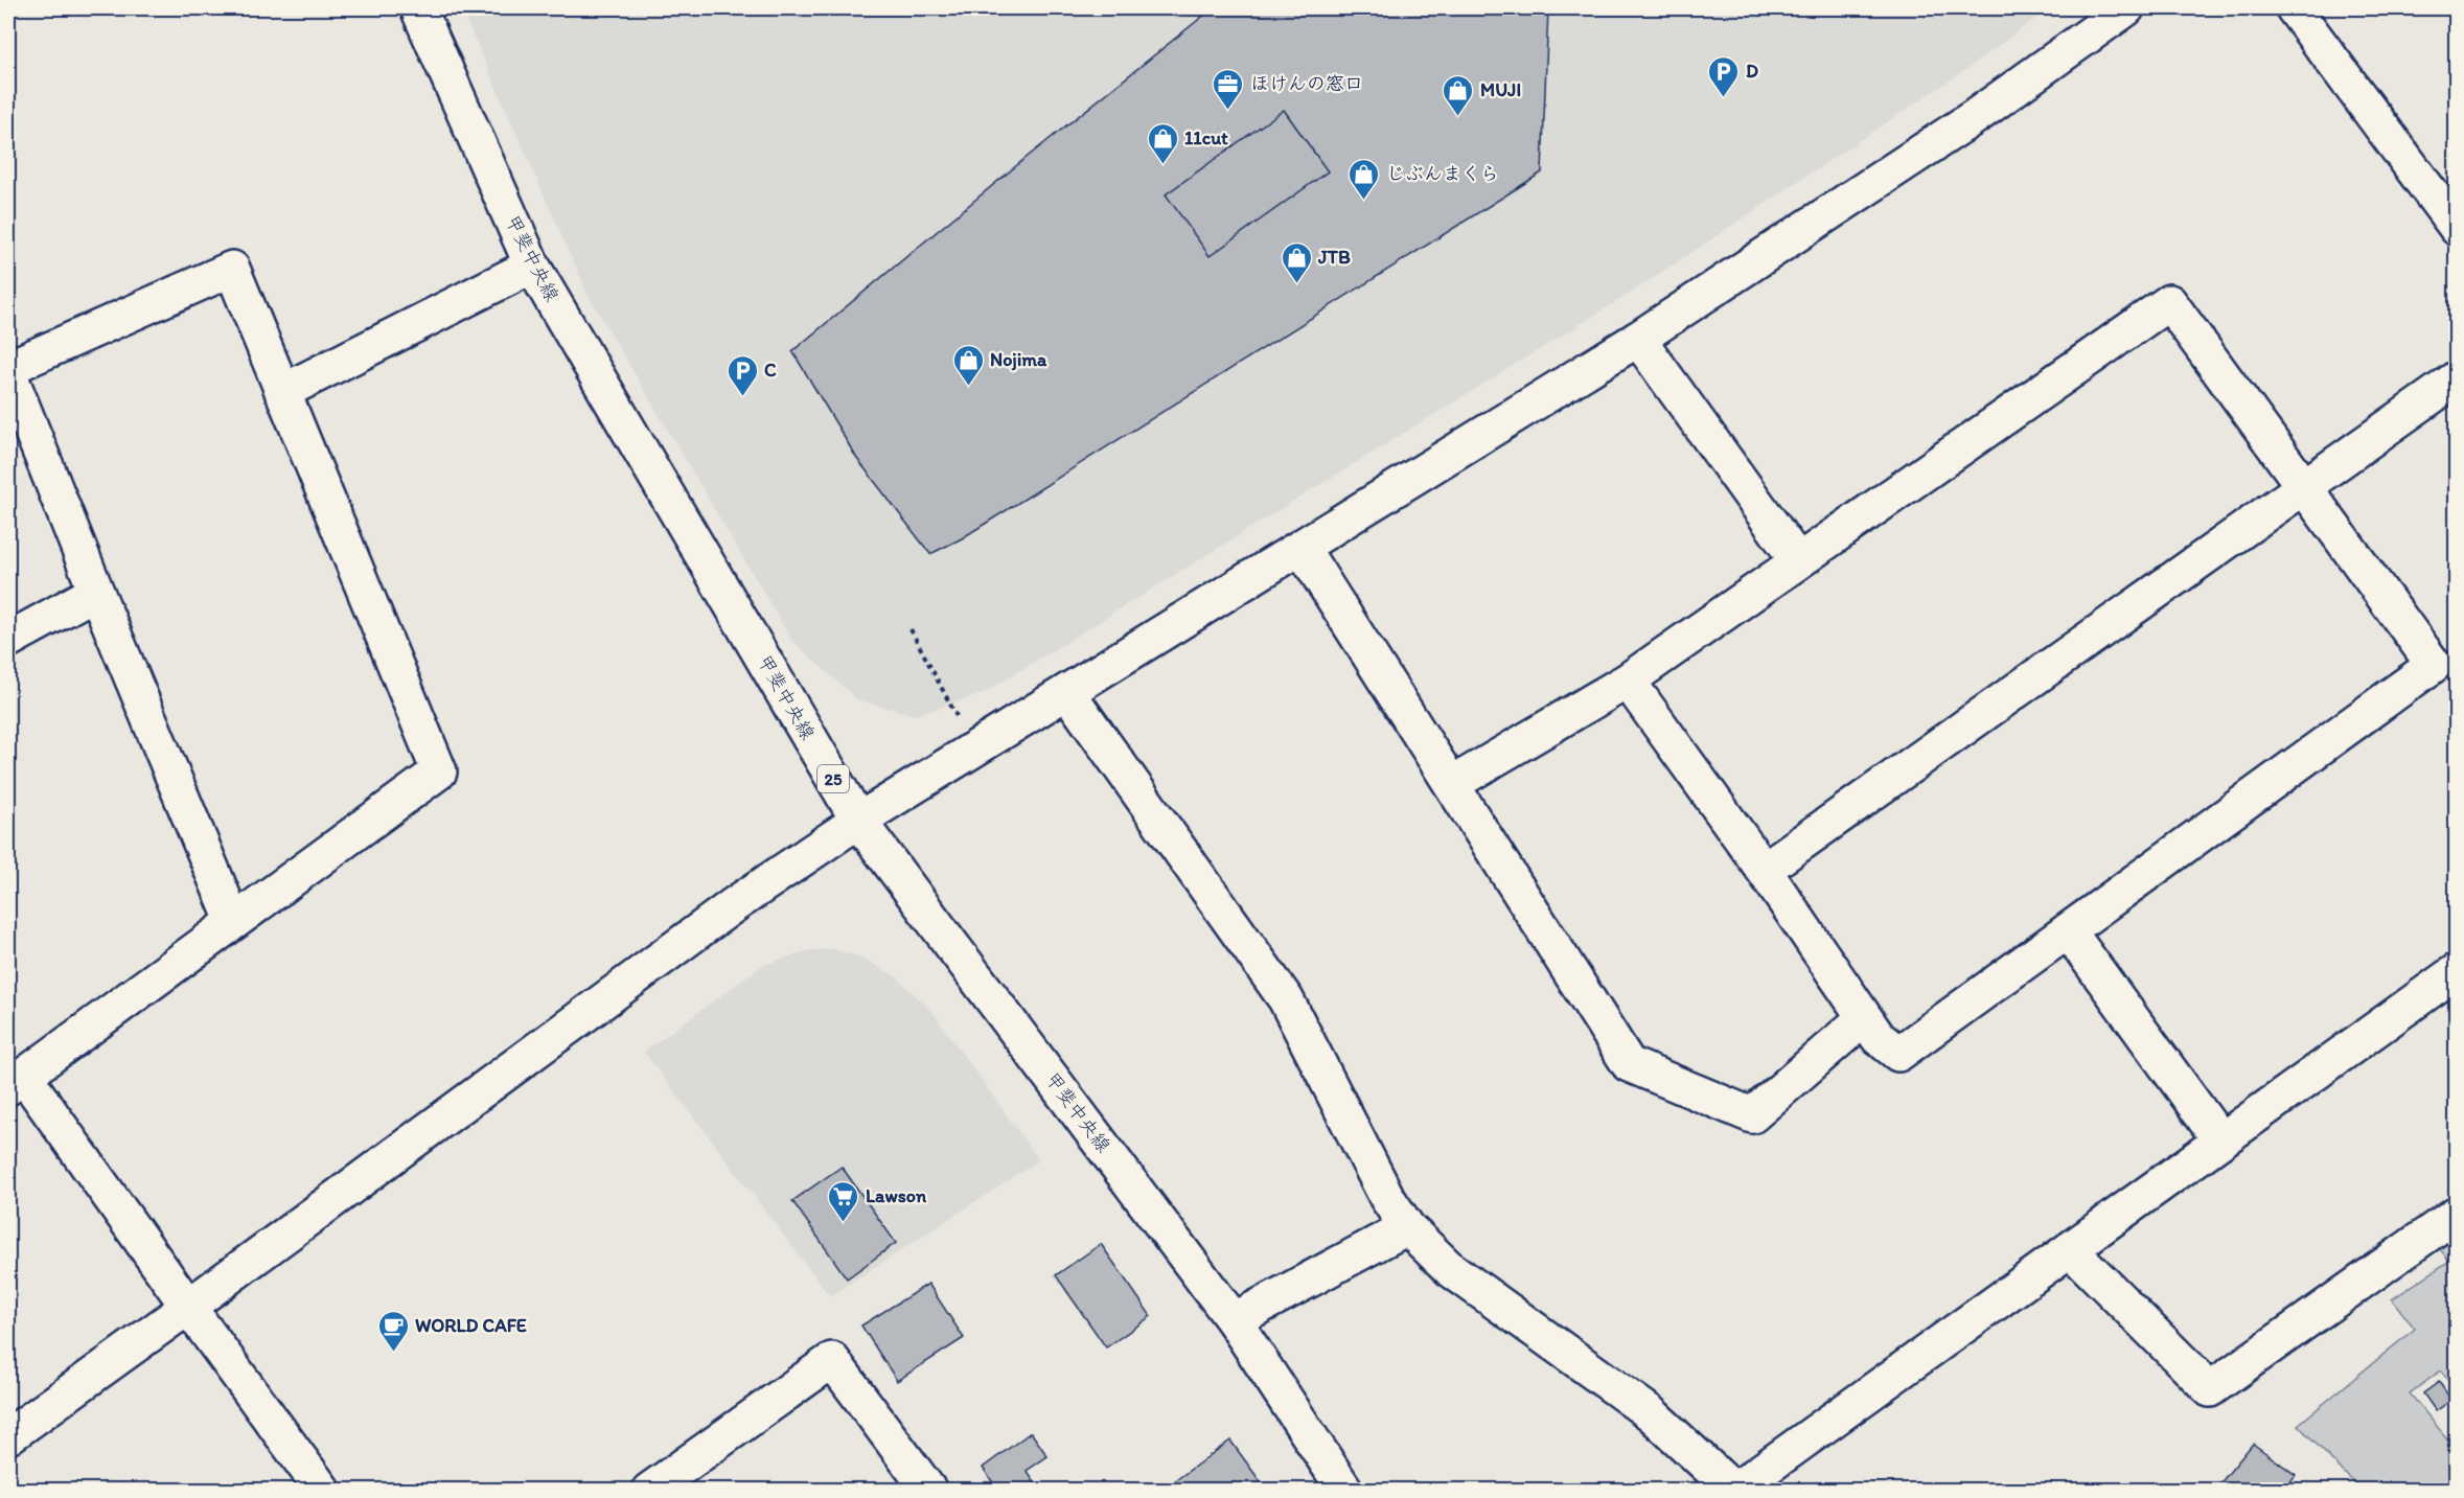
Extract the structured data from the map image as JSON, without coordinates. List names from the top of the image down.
{
  "streets": {
    "street": ["甲斐中央線", "25"]
  },
  "places": {
    "parking": ["D", "C"],
    "office": ["ほけんの窓口"],
    "shop": [
      "MUJI",
      "11cut",
      "じぶんまくら",
      "JTB",
      "Nojima"
    ],
    "supermarket": ["Lawson"],
    "cafe": ["WORLD CAFE"]
  }
}
